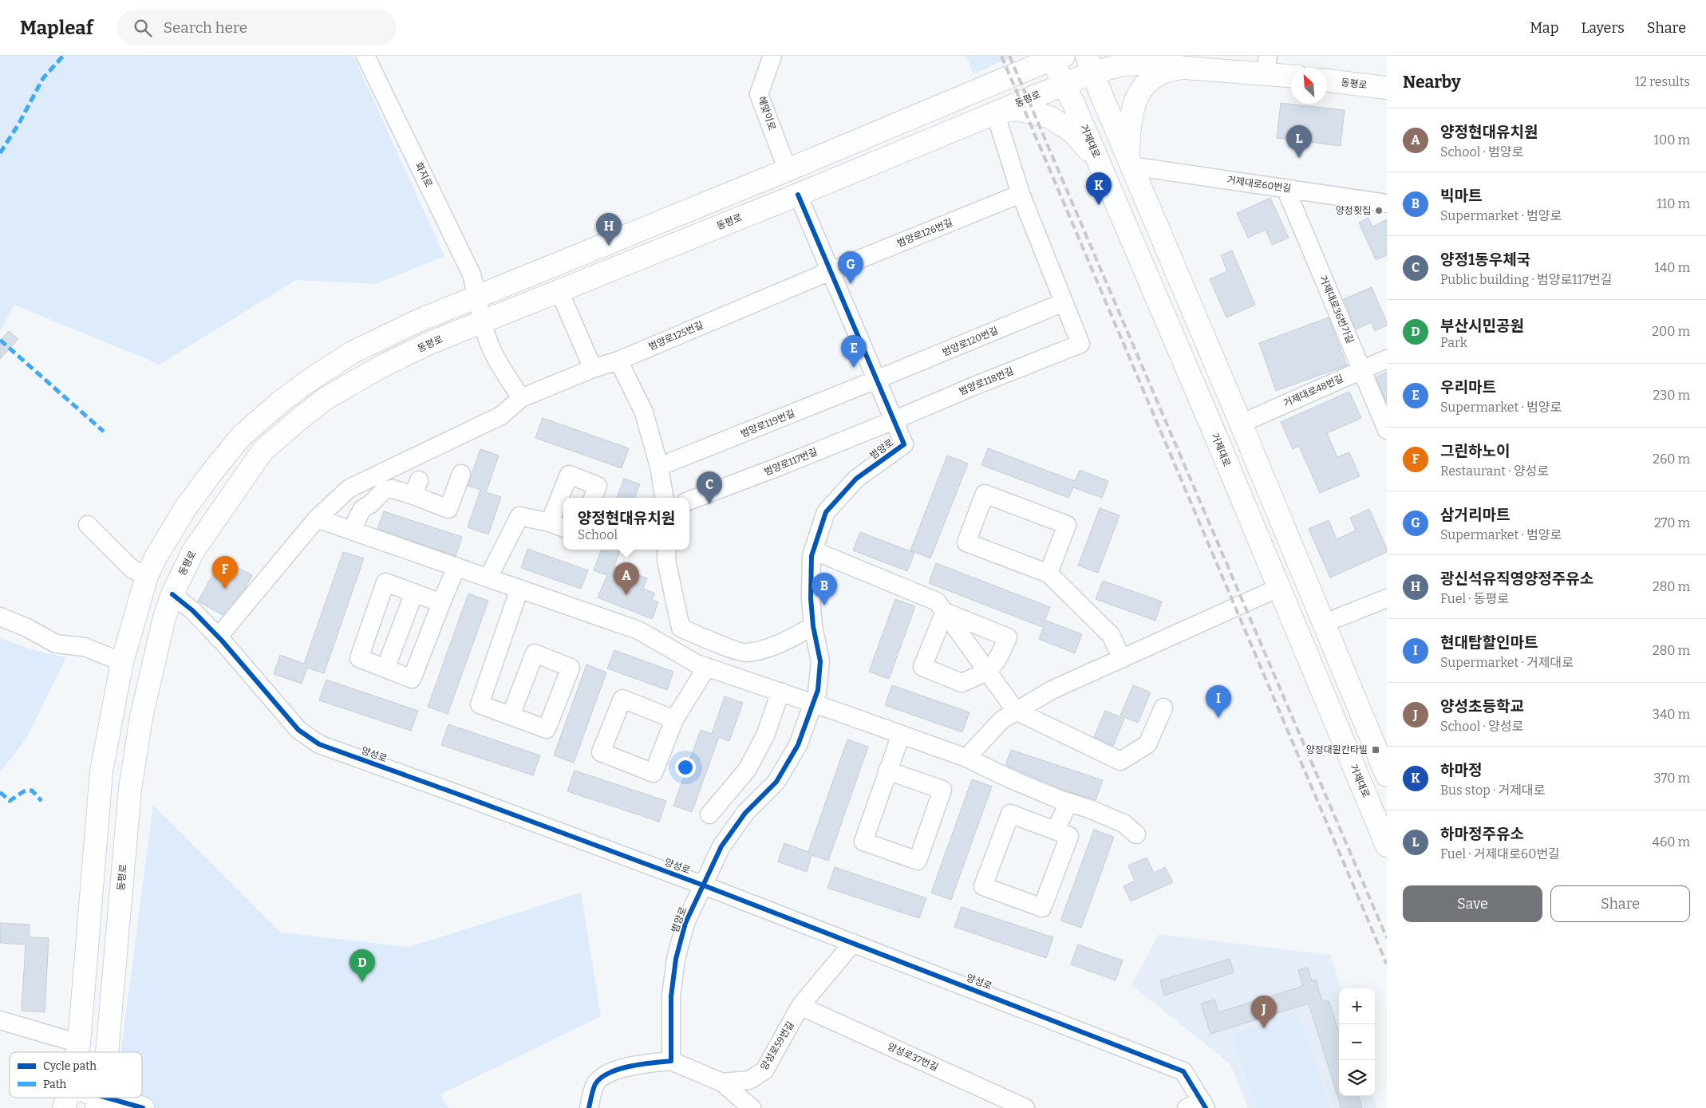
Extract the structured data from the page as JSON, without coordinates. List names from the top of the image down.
{
  "streets": {
    "main road": ["동평로", "거제대로"],
    "street": [
      "해맞이로",
      "화지로",
      "거제대로60번길",
      "범양로126번길",
      "거제대로36번가길",
      "범양로125번길",
      "범양로120번길",
      "범양로118번길",
      "거제대로48번길",
      "범양로119번길",
      "범양로",
      "범양로117번길",
      "양성로",
      "양성로59번길",
      "양성로37번길"
    ]
  },
  "crossings": [
    ["동평로", "거제대로"],
    ["동평로", "화지로"],
    ["동평로", "범양로"],
    ["동평로", "양성로"],
    ["화지로", "범양로125번길"],
    ["거제대로60번길", "거제대로36번가길"],
    ["범양로126번길", "범양로125번길"],
    ["범양로126번길", "범양로"],
    ["거제대로36번가길", "거제대로48번길"],
    ["범양로125번길", "범양로"],
    ["범양로125번길", "양성로"],
    ["범양로120번길", "범양로118번길"],
    ["범양로120번길", "범양로119번길"],
    ["범양로120번길", "범양로"],
    ["범양로118번길", "범양로"],
    ["범양로118번길", "범양로117번길"],
    ["범양로119번길", "범양로"],
    ["범양로", "범양로117번길"],
    ["범양로", "양성로"],
    ["범양로", "양성로59번길"],
    ["양성로", "양성로59번길"],
    ["양성로59번길", "양성로37번길"]
  ],
  "places": {
    "other": ["양정횟집"],
    "transit": ["양정대원칸타빌"]
  },
  "legend": ["Cycle path", "Path"],
  "north": "top left",
  "page": {
    "header": "Mapleaf",
    "search": "Search here",
    "nav": ["Map", "Layers", "Share"],
    "heading": ["Nearby", "12 results"],
    "list": [
      {
        "mark": "A",
        "name": "양정현대유치원",
        "note": "School · 범양로",
        "value": "100 m"
      },
      {
        "mark": "B",
        "name": "빅마트",
        "note": "Supermarket · 범양로",
        "value": "110 m"
      },
      {
        "mark": "C",
        "name": "양정1동우체국",
        "note": "Public building · 범양로117번길",
        "value": "140 m"
      },
      {
        "mark": "D",
        "name": "부산시민공원",
        "note": "Park",
        "value": "200 m"
      },
      {
        "mark": "E",
        "name": "우리마트",
        "note": "Supermarket · 범양로",
        "value": "230 m"
      },
      {
        "mark": "F",
        "name": "그린하노이",
        "note": "Restaurant · 양성로",
        "value": "260 m"
      },
      {
        "mark": "G",
        "name": "삼거리마트",
        "note": "Supermarket · 범양로",
        "value": "270 m"
      },
      {
        "mark": "H",
        "name": "광신석유직영양정주유소",
        "note": "Fuel · 동평로",
        "value": "280 m"
      },
      {
        "mark": "I",
        "name": "현대탑할인마트",
        "note": "Supermarket · 거제대로",
        "value": "280 m"
      },
      {
        "mark": "J",
        "name": "양성초등학교",
        "note": "School · 양성로",
        "value": "340 m"
      },
      {
        "mark": "K",
        "name": "하마정",
        "note": "Bus stop · 거제대로",
        "value": "370 m"
      },
      {
        "mark": "L",
        "name": "하마정주유소",
        "note": "Fuel · 거제대로60번길",
        "value": "460 m"
      }
    ],
    "pins": [
      "L",
      "K",
      "H",
      "G",
      "E",
      "C",
      "F",
      "A",
      "B",
      "I",
      "D",
      "J"
    ],
    "popup": ["양정현대유치원", "School"],
    "buttons": ["Save", "Share"],
    "map_buttons": ["+", "−"]
  }
}
